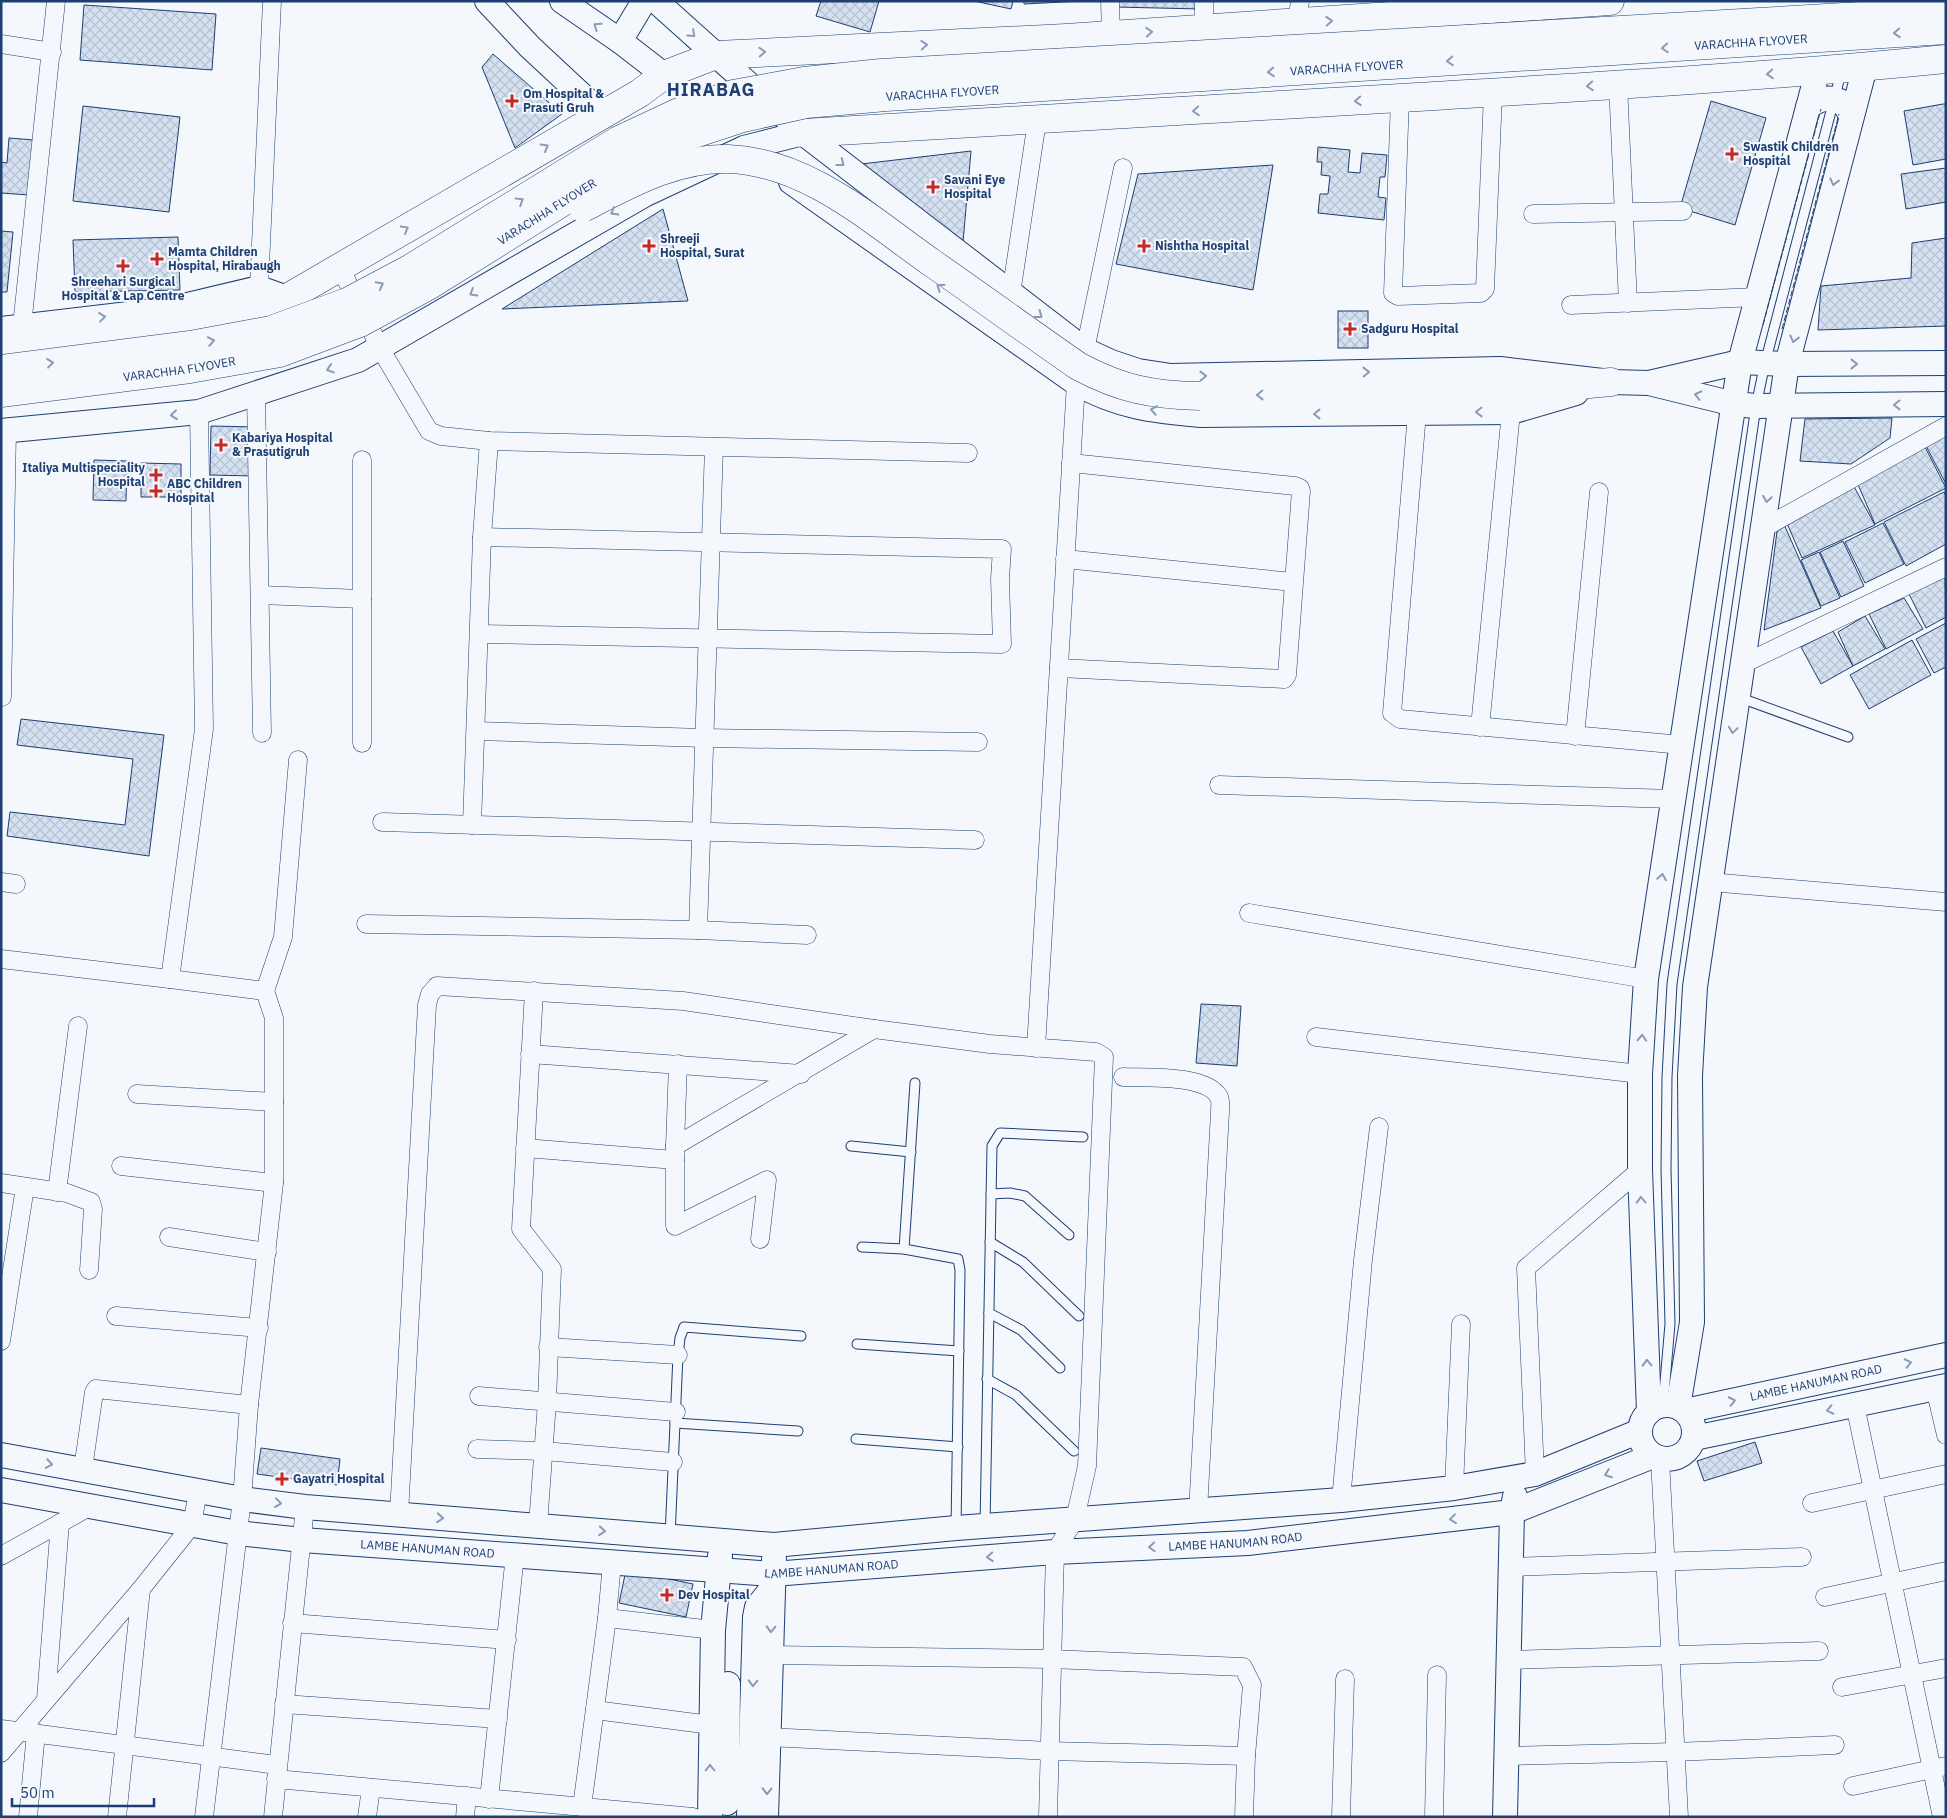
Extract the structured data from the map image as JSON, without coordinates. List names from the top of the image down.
{
  "streets": {
    "main road": ["VARACHHA FLYOVER", "LAMBE HANUMAN ROAD"]
  },
  "districts": ["HIRABAG"],
  "places": {
    "health": [
      "Om Hospital & Prasuti Gruh",
      "Swastik Children Hospital",
      "Savani Eye Hospital",
      "Shreeji Hospital, Surat",
      "Nishtha Hospital",
      "Mamta Children Hospital, Hirabaugh",
      "Shreehari Surgical Hospital & Lap Centre",
      "Sadguru Hospital",
      "Kabariya Hospital & Prasutigruh",
      "Italiya Multispeciality Hospital",
      "ABC Children Hospital",
      "Gayatri Hospital",
      "Dev Hospital"
    ]
  },
  "scale_bar": "50 m"
}
